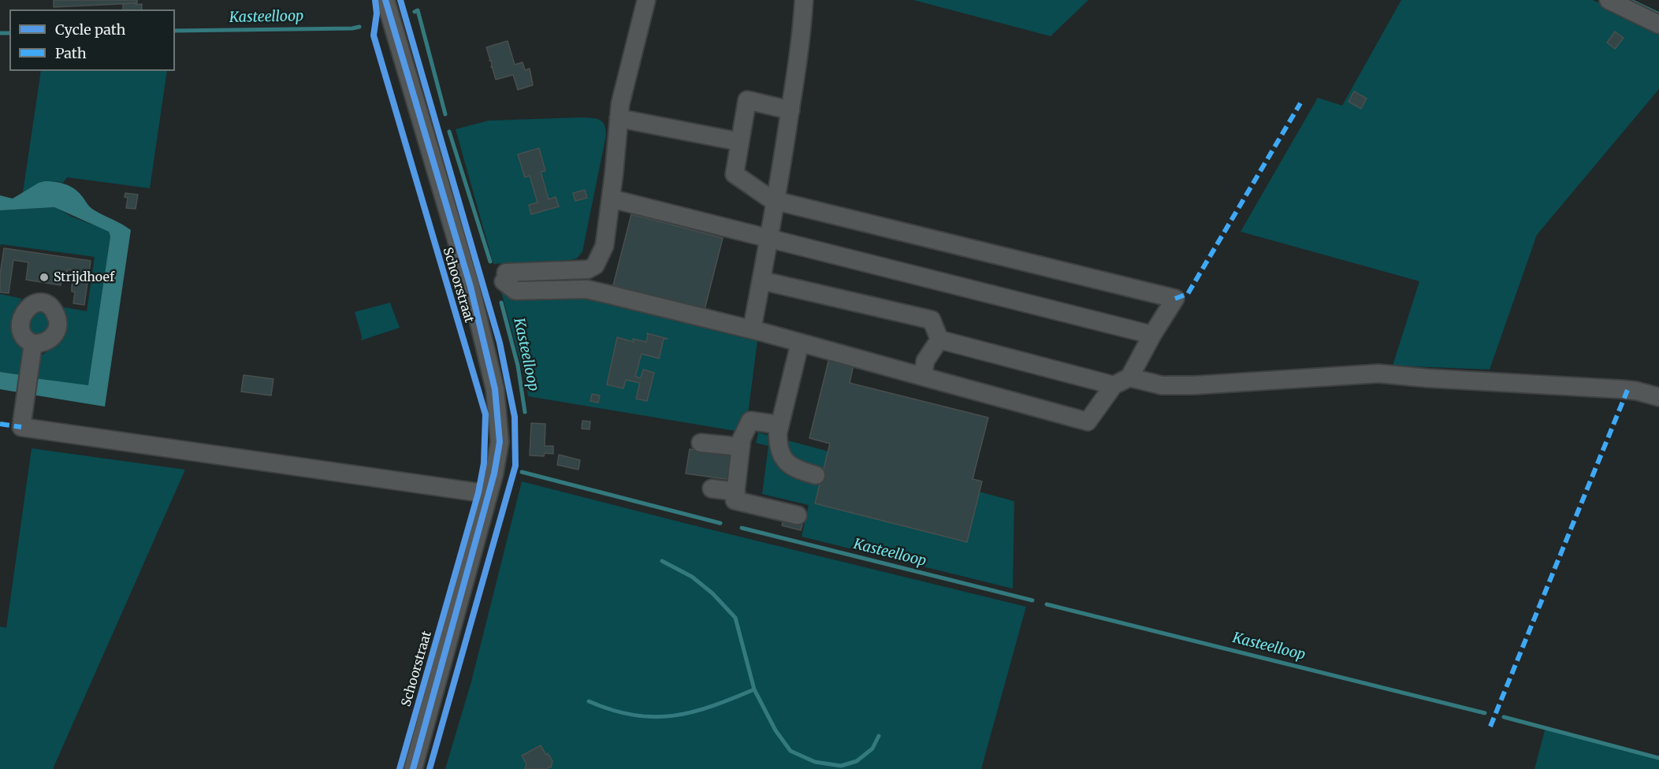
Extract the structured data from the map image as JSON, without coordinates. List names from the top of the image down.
{
  "streets": {
    "street": ["Schoorstraat"]
  },
  "water": ["Kasteelloop"],
  "places": ["Strijdhoef"],
  "legend": ["Cycle path", "Path"]
}
